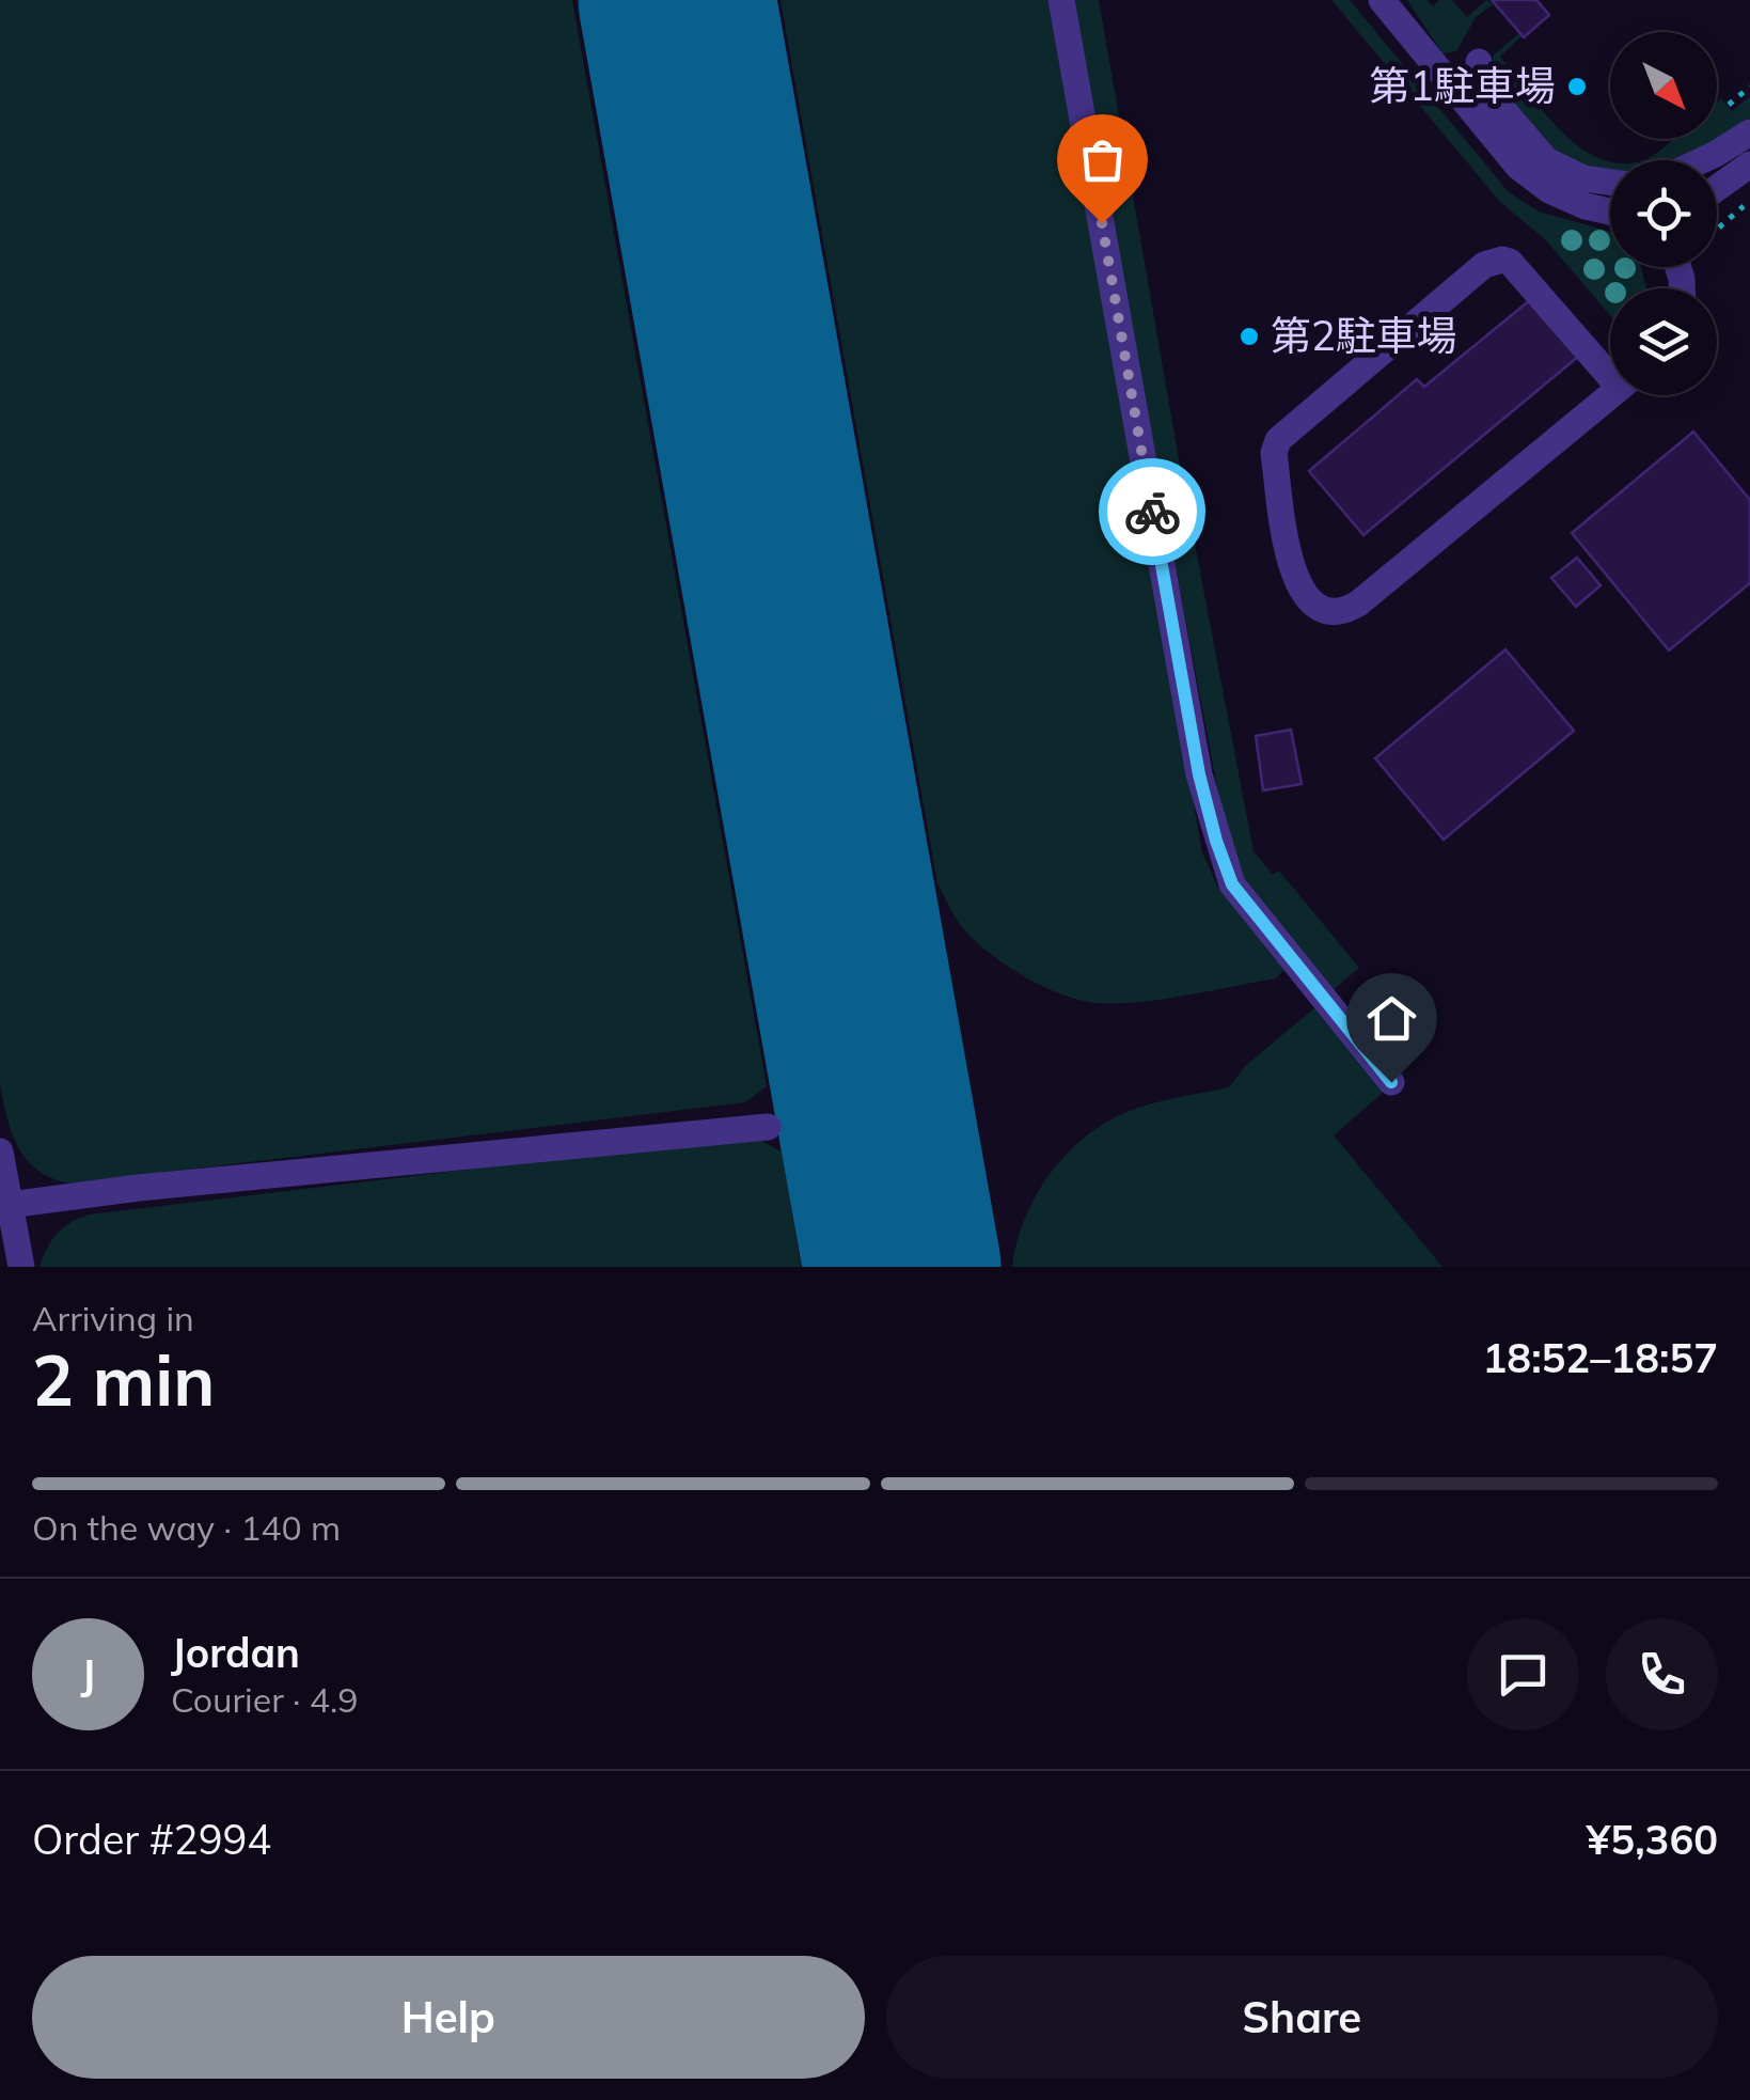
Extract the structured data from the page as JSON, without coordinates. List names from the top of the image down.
{
  "places": ["第1駐車場", "第2駐車場"],
  "north": "bottom right",
  "page": {
    "heading": ["2 min", "Arriving in", "18:52–18:57"],
    "panel": [
      "Jordan",
      "Courier · 4.9",
      "Order #2994",
      "¥5,360"
    ],
    "bar": "On the way · 140 m",
    "round": "J",
    "buttons": ["Help", "Share"]
  }
}
